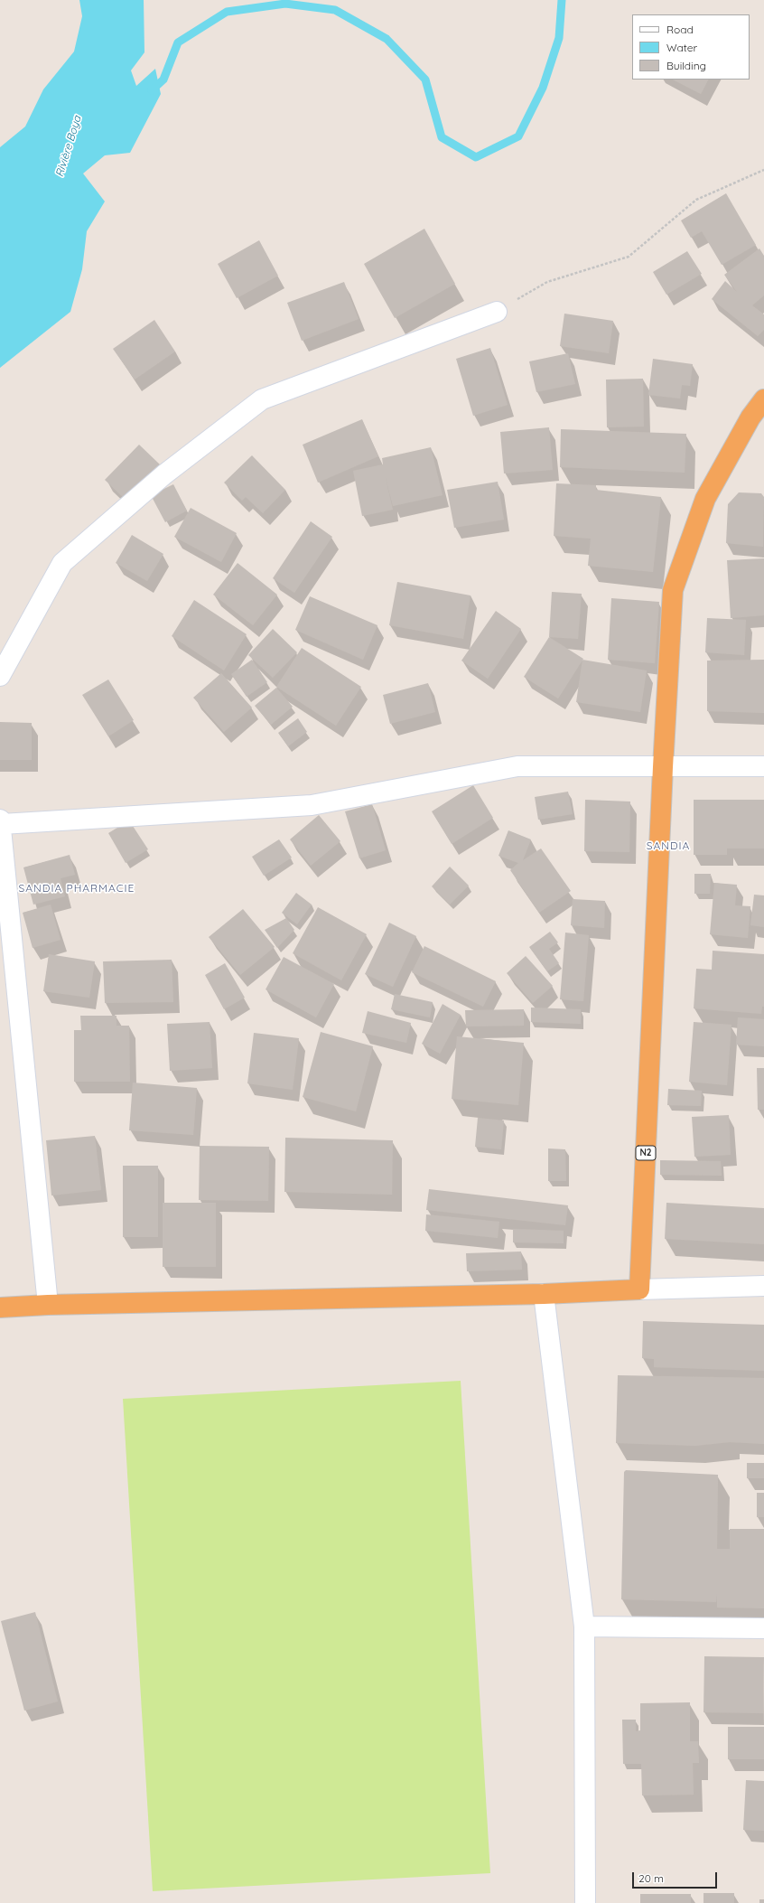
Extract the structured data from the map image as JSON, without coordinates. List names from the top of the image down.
{
  "streets": {
    "highway": ["N2"]
  },
  "districts": ["SANDIA", "SANDIA PHARMACIE"],
  "water": ["Rivière Boya"],
  "legend": ["Road", "Water", "Building"],
  "scale_bar": "20 m"
}
